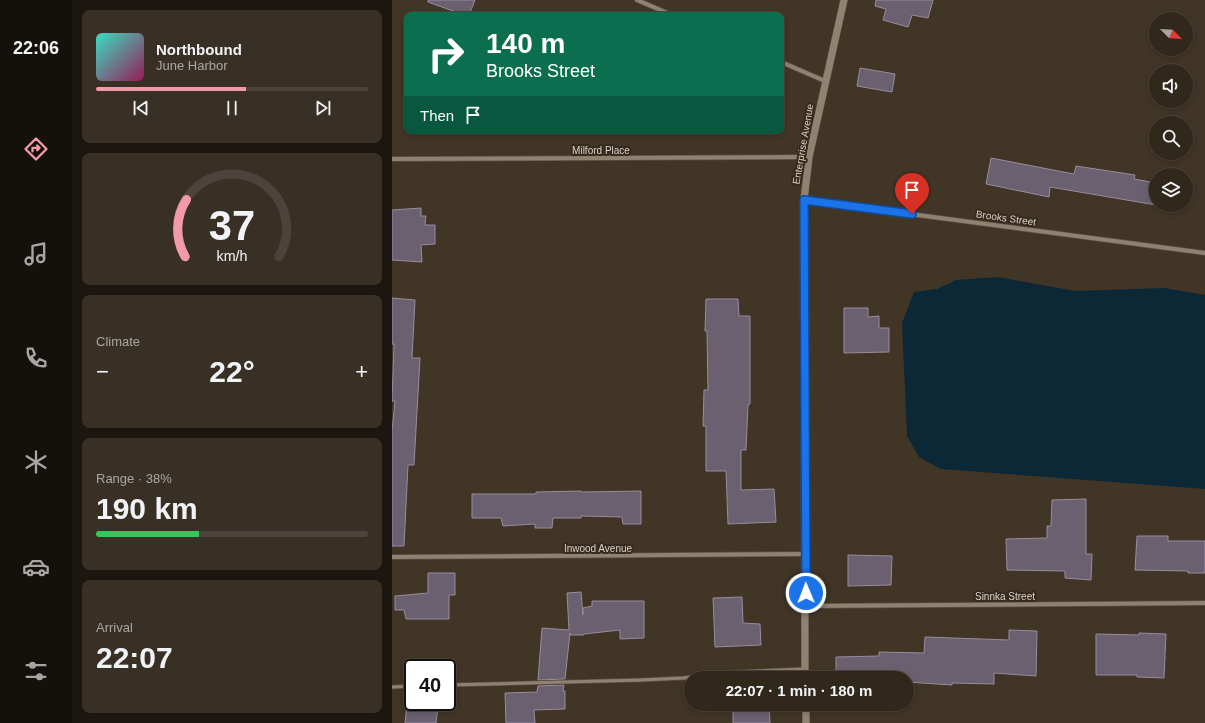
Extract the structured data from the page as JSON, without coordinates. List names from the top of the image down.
{
  "streets": {
    "street": [
      "Enterprise Avenue",
      "Milford Place",
      "Brooks Street",
      "Inwood Avenue",
      "Sinnka Street"
    ]
  },
  "crossings": [
    ["Enterprise Avenue", "Milford Place"],
    ["Enterprise Avenue", "Brooks Street"],
    ["Enterprise Avenue", "Inwood Avenue"],
    ["Enterprise Avenue", "Sinnka Street"]
  ],
  "north": "bottom right",
  "page": {
    "tabs": "22:06",
    "turn": ["140 m", "Brooks Street"],
    "song": ["Northbound", "June Harbor"],
    "then": "Then",
    "tile": [
      "Climate",
      ["Range · 38%", "190 km"],
      ["Arrival", "22:07"]
    ],
    "heat": ["−", "22°", "+"],
    "limit": "40",
    "trip": "22:07 · 1 min · 180 m",
    "gauge": ["37", "km/h"]
  }
}
